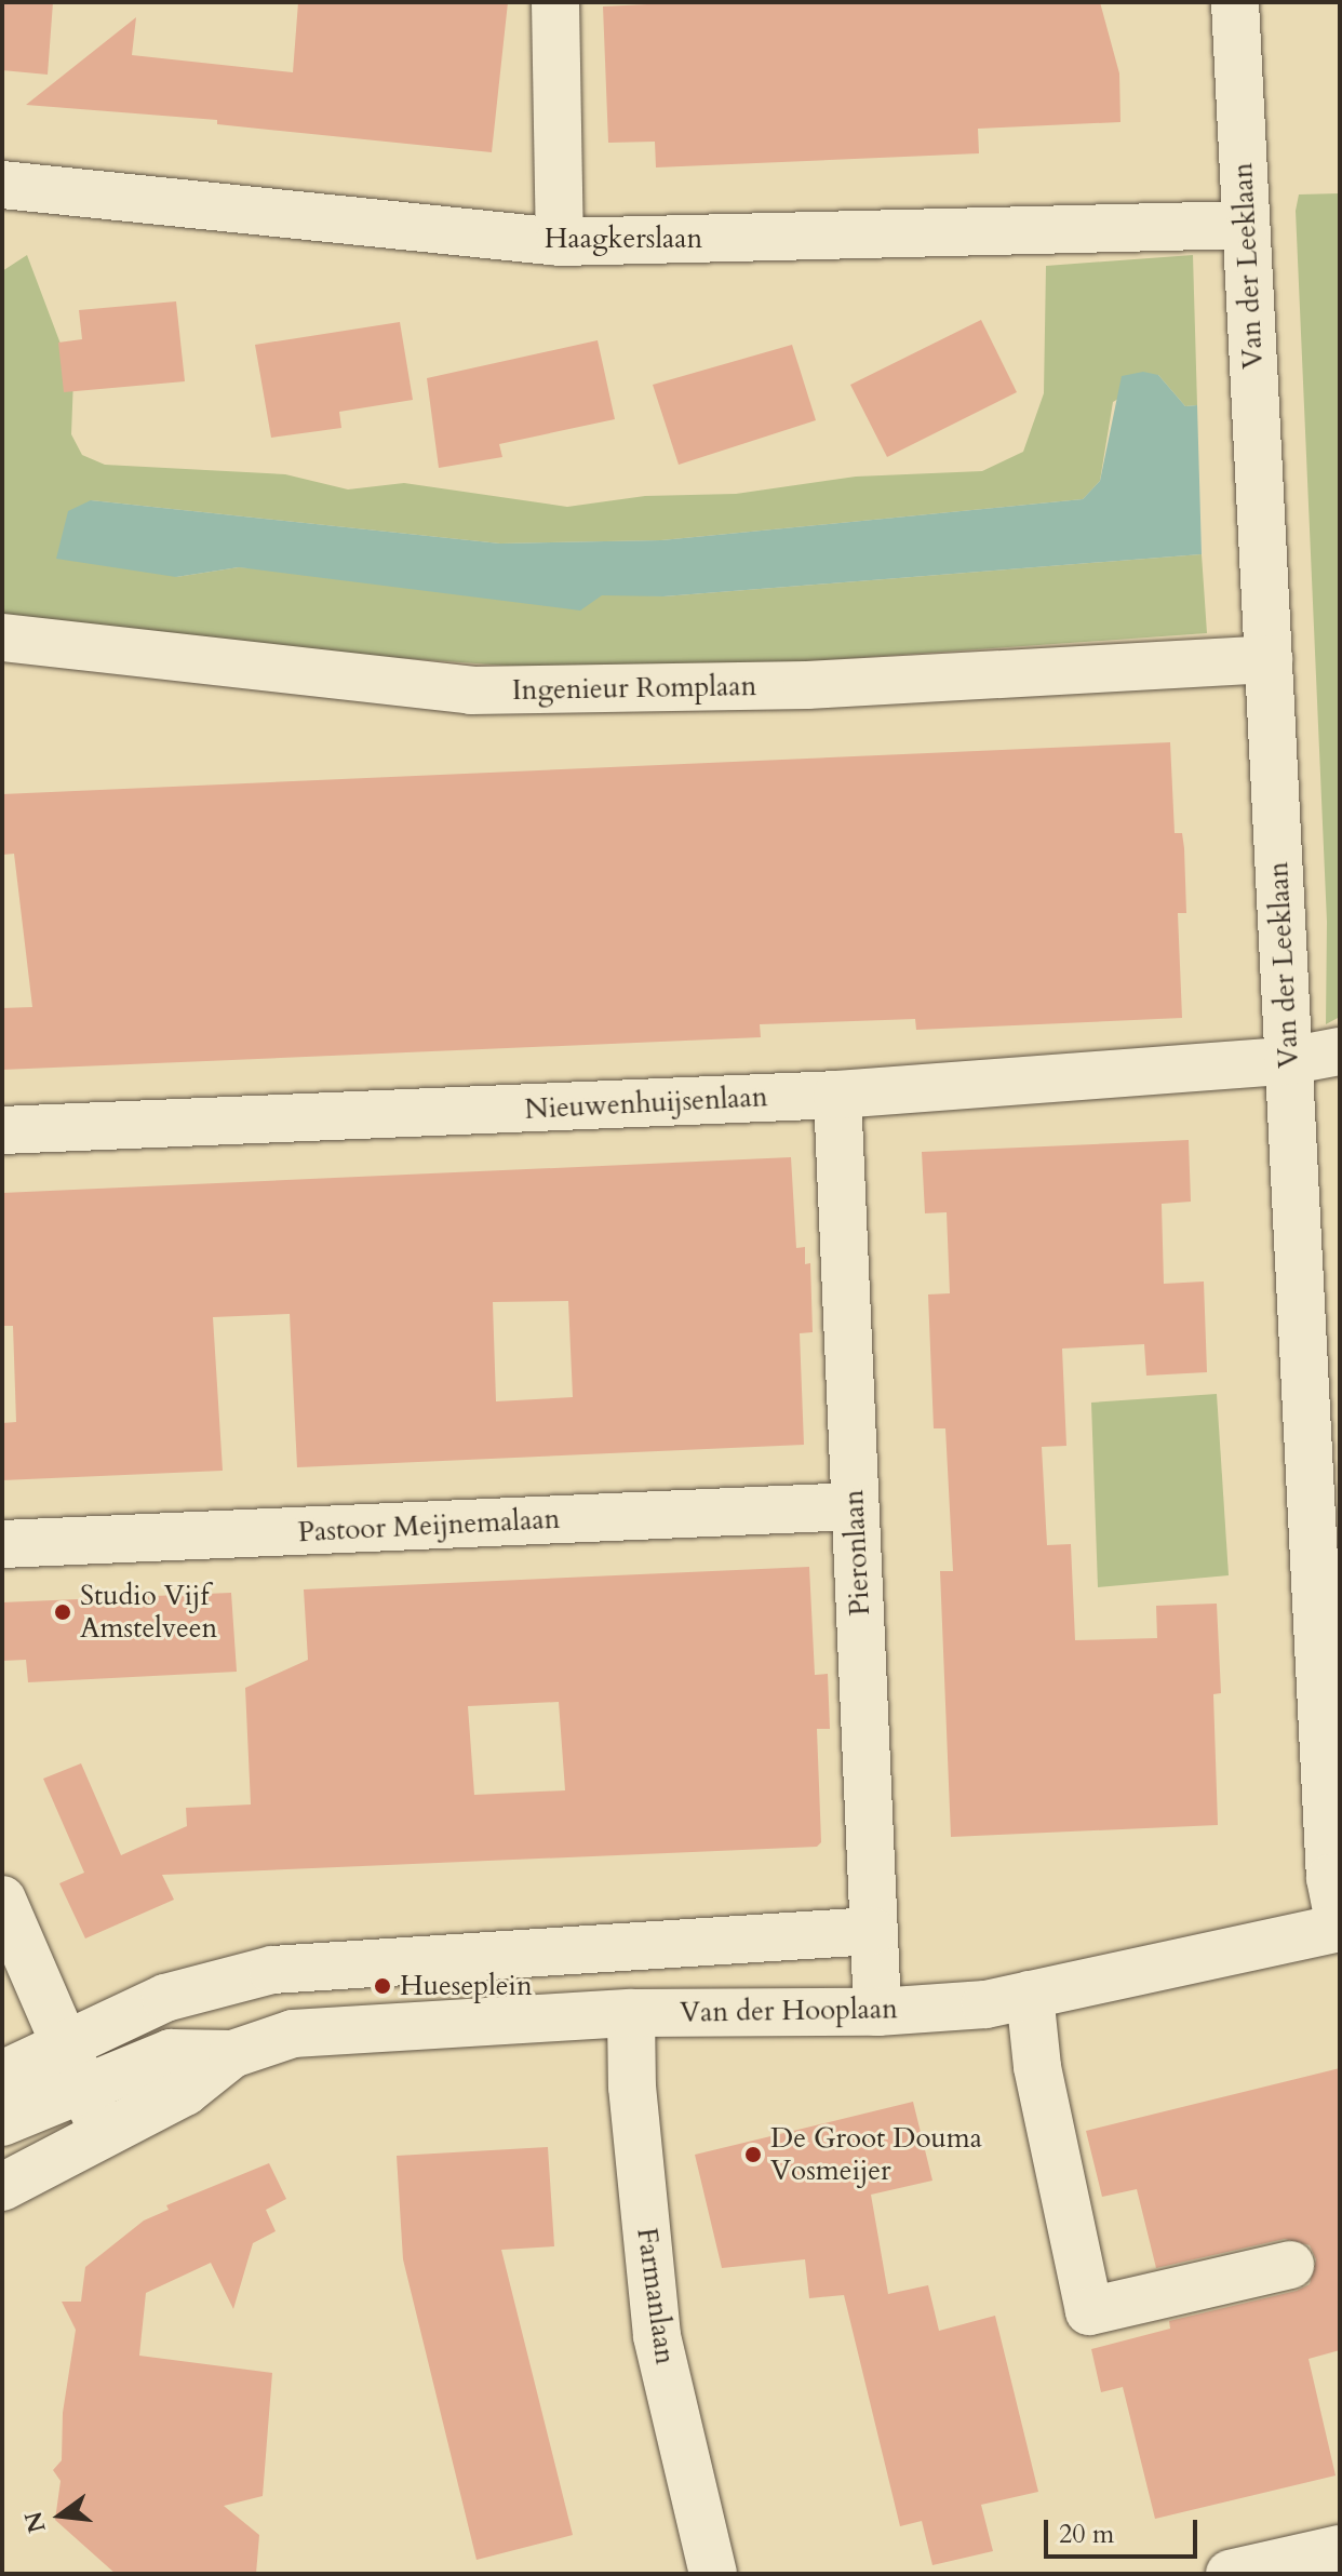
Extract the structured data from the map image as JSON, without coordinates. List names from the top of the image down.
{
  "streets": {
    "street": [
      "Haagkerslaan",
      "Van der Leeklaan",
      "Ingenieur Romplaan",
      "Nieuwenhuijsenlaan",
      "Pastoor Meijnemalaan",
      "Pieronlaan",
      "Van der Hooplaan",
      "Farmanlaan"
    ]
  },
  "crossings": [
    ["Haagkerslaan", "Van der Leeklaan"],
    ["Van der Leeklaan", "Ingenieur Romplaan"],
    ["Van der Leeklaan", "Nieuwenhuijsenlaan"],
    ["Van der Leeklaan", "Van der Hooplaan"],
    ["Nieuwenhuijsenlaan", "Pieronlaan"],
    ["Pastoor Meijnemalaan", "Pieronlaan"],
    ["Pieronlaan", "Van der Hooplaan"],
    ["Van der Hooplaan", "Farmanlaan"]
  ],
  "places": ["Studio Vijf Amstelveen", "Hueseplein", "De Groot Douma Vosmeijer"],
  "scale_bar": "20 m",
  "north": "left"
}
